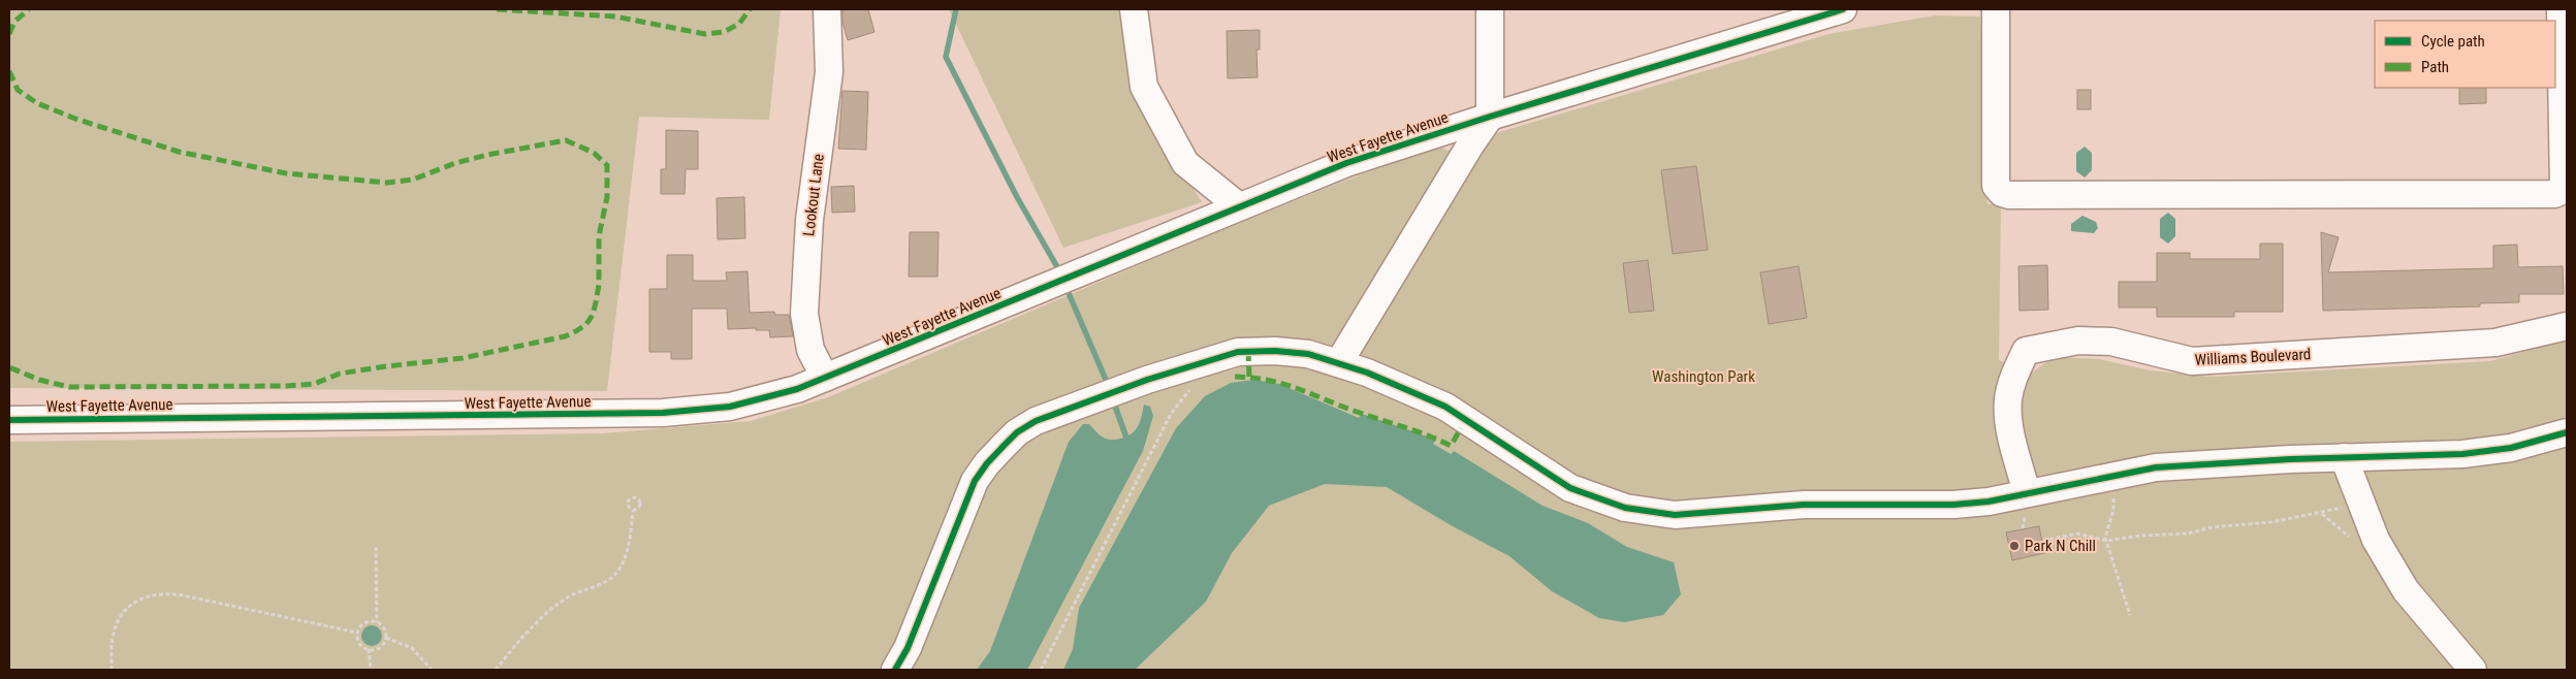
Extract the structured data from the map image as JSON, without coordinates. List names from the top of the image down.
{
  "streets": {
    "street": ["West Fayette Avenue", "Lookout Lane", "Williams Boulevard"]
  },
  "crossings": [
    ["West Fayette Avenue", "Lookout Lane"]
  ],
  "parks": ["Washington Park"],
  "places": ["Park N Chill"],
  "legend": ["Cycle path", "Path"]
}
